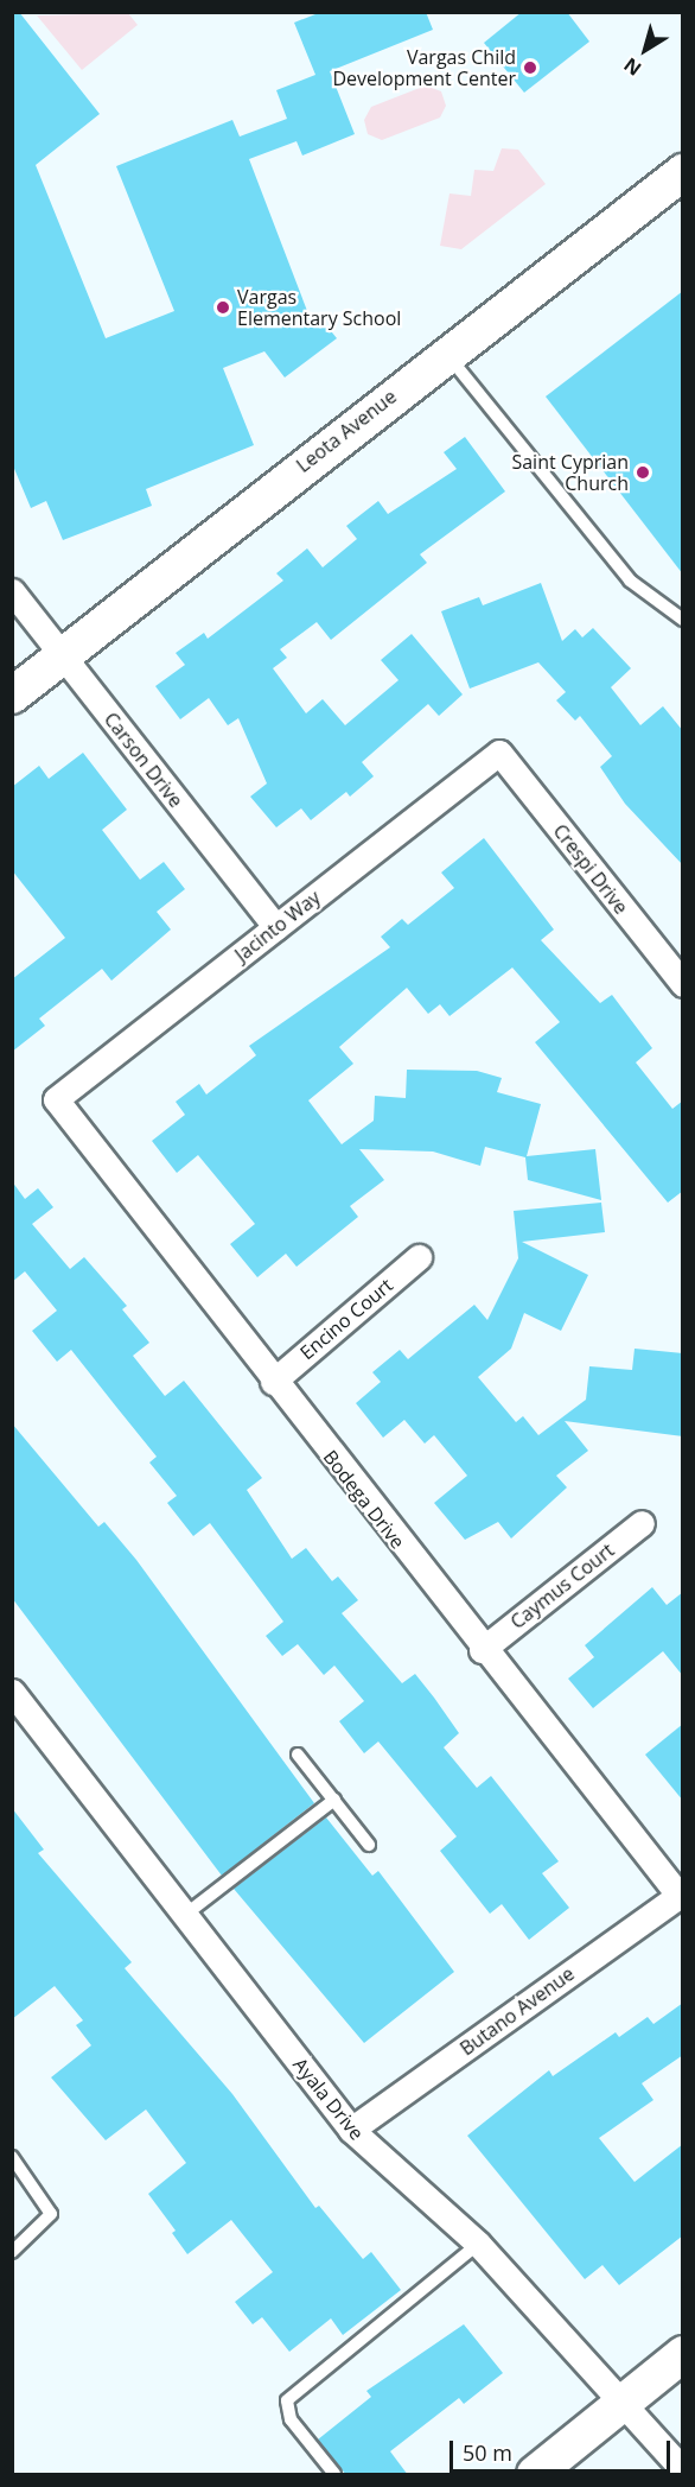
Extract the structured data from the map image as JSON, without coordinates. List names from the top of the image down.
{
  "streets": {
    "street": [
      "Leota Avenue",
      "Carson Drive",
      "Crespi Drive",
      "Jacinto Way",
      "Encino Court",
      "Bodega Drive",
      "Caymus Court",
      "Butano Avenue",
      "Ayala Drive"
    ]
  },
  "crossings": [
    ["Leota Avenue", "Carson Drive"],
    ["Carson Drive", "Jacinto Way"],
    ["Crespi Drive", "Jacinto Way"],
    ["Jacinto Way", "Bodega Drive"],
    ["Encino Court", "Bodega Drive"],
    ["Bodega Drive", "Caymus Court"],
    ["Bodega Drive", "Butano Avenue"],
    ["Butano Avenue", "Ayala Drive"]
  ],
  "places": ["Vargas Child Development Center", "Vargas Elementary School", "Saint Cyprian Church"],
  "scale_bar": "50 m",
  "north": "bottom left"
}
